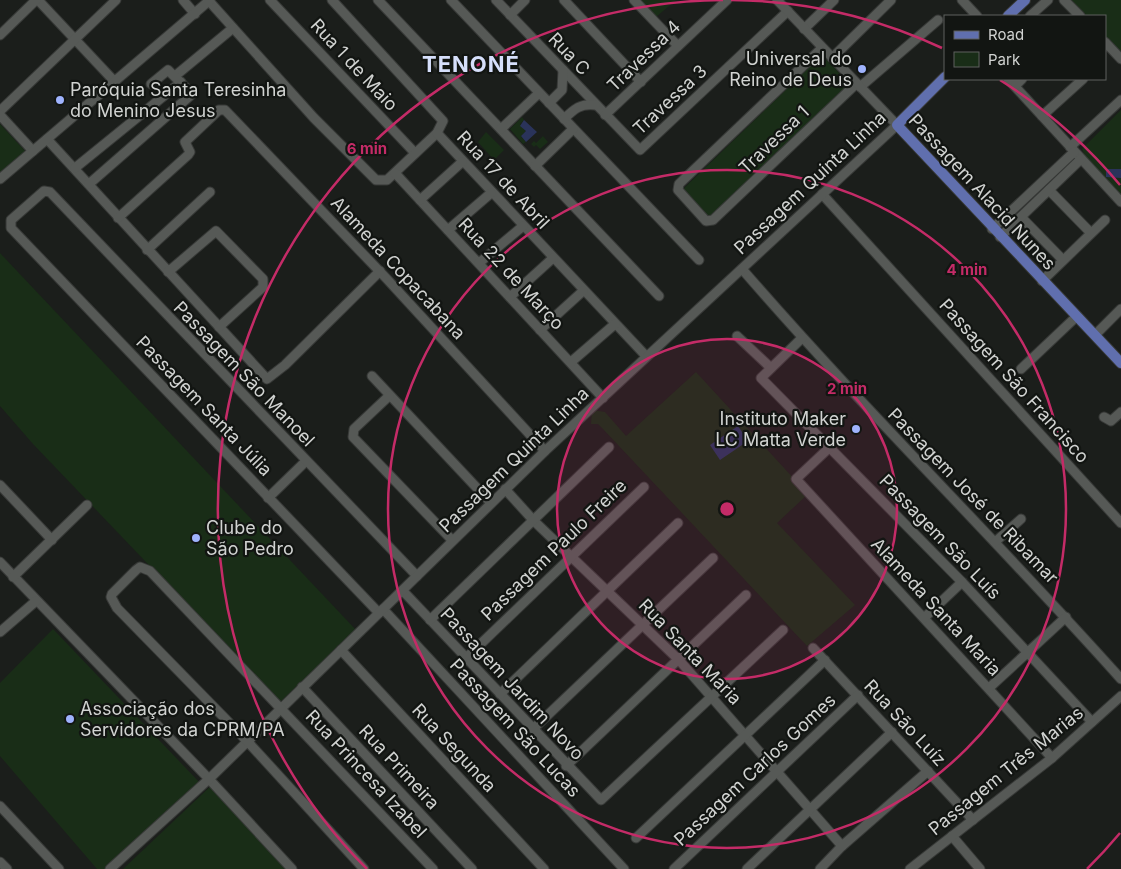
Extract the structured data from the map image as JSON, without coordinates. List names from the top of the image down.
{
  "streets": {
    "main road": ["Passagem Quinta Linha", "Passagem Alacid Nunes"],
    "street": [
      "Rua C",
      "Travessa 4",
      "Rua 1 de Maio",
      "Travessa 3",
      "Travessa 1",
      "Rua 17 de Abril",
      "Alameda Copacabana",
      "Rua 22 de Março",
      "Passagem São Manoel",
      "Passagem São Francisco",
      "Passagem Santa Júlia",
      "Passagem José de Ribamar",
      "Passagem São Luís",
      "Passagem Paulo Freire",
      "Alameda Santa Maria",
      "Rua Santa Maria",
      "Passagem Jardim Novo",
      "Rua São Luíz",
      "Passagem São Lucas",
      "Rua Segunda",
      "Rua Primeira",
      "Passagem Carlos Gomes",
      "Passagem Três Marias",
      "Rua Princesa Izabel"
    ]
  },
  "crossings": [
    ["Rua C", "Travessa 4"],
    ["Rua C", "Travessa 3"],
    ["Travessa 3", "Passagem Alacid Nunes"],
    ["Travessa 1", "Passagem Alacid Nunes"],
    ["Rua 17 de Abril", "Passagem Quinta Linha"],
    ["Passagem Quinta Linha", "Passagem Alacid Nunes"],
    ["Passagem Quinta Linha", "Alameda Copacabana"],
    ["Passagem Quinta Linha", "Rua 22 de Março"],
    ["Passagem Quinta Linha", "Passagem São Manoel"],
    ["Passagem Quinta Linha", "Passagem São Francisco"],
    ["Passagem Quinta Linha", "Passagem Santa Júlia"],
    ["Passagem Quinta Linha", "Passagem José de Ribamar"],
    ["Passagem Quinta Linha", "Rua Santa Maria"],
    ["Passagem Quinta Linha", "Passagem Jardim Novo"],
    ["Passagem Quinta Linha", "Passagem São Lucas"],
    ["Passagem Quinta Linha", "Rua Segunda"],
    ["Passagem Quinta Linha", "Rua Primeira"],
    ["Passagem Quinta Linha", "Rua Princesa Izabel"],
    ["Passagem São Manoel", "Passagem Santa Júlia"],
    ["Passagem Santa Júlia", "Passagem São Lucas"],
    ["Passagem São Luís", "Alameda Santa Maria"],
    ["Passagem São Luís", "Passagem Três Marias"],
    ["Passagem Paulo Freire", "Rua Santa Maria"],
    ["Passagem Paulo Freire", "Passagem Jardim Novo"],
    ["Alameda Santa Maria", "Passagem Três Marias"],
    ["Rua Santa Maria", "Passagem Jardim Novo"],
    ["Rua Santa Maria", "Passagem Carlos Gomes"],
    ["Rua São Luíz", "Passagem Carlos Gomes"],
    ["Rua São Luíz", "Passagem Três Marias"]
  ],
  "districts": ["TENONÉ"],
  "places": [
    "Universal do Reino de Deus",
    "Paróquia Santa Teresinha do Menino Jesus",
    "Instituto Maker LC Matta Verde",
    "Clube do São Pedro",
    "Associação dos Servidores da CPRM/PA"
  ],
  "legend": ["Road", "Park"],
  "rings": ["6 min", "4 min", "2 min"]
}
